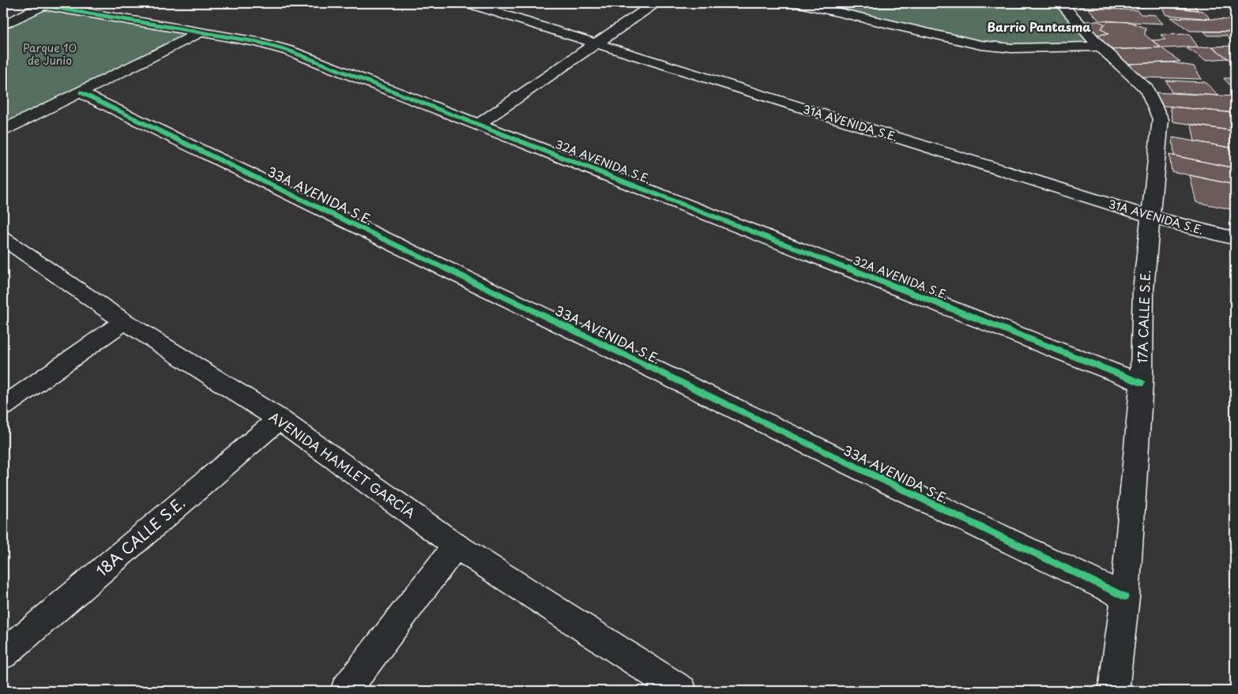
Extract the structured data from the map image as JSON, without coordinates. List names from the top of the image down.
{
  "streets": {
    "street": [
      "31A AVENIDA S.E.",
      "32A AVENIDA S.E.",
      "33A AVENIDA S.E.",
      "17A CALLE S.E.",
      "AVENIDA HAMLET GARCÍA",
      "18A CALLE S.E."
    ]
  },
  "crossings": [
    ["31A AVENIDA S.E.", "17A CALLE S.E."],
    ["32A AVENIDA S.E.", "17A CALLE S.E."],
    ["33A AVENIDA S.E.", "17A CALLE S.E."],
    ["AVENIDA HAMLET GARCÍA", "18A CALLE S.E."]
  ],
  "districts": ["Barrio Pantasma"],
  "parks": ["Parque 10 de Junio"]
}
